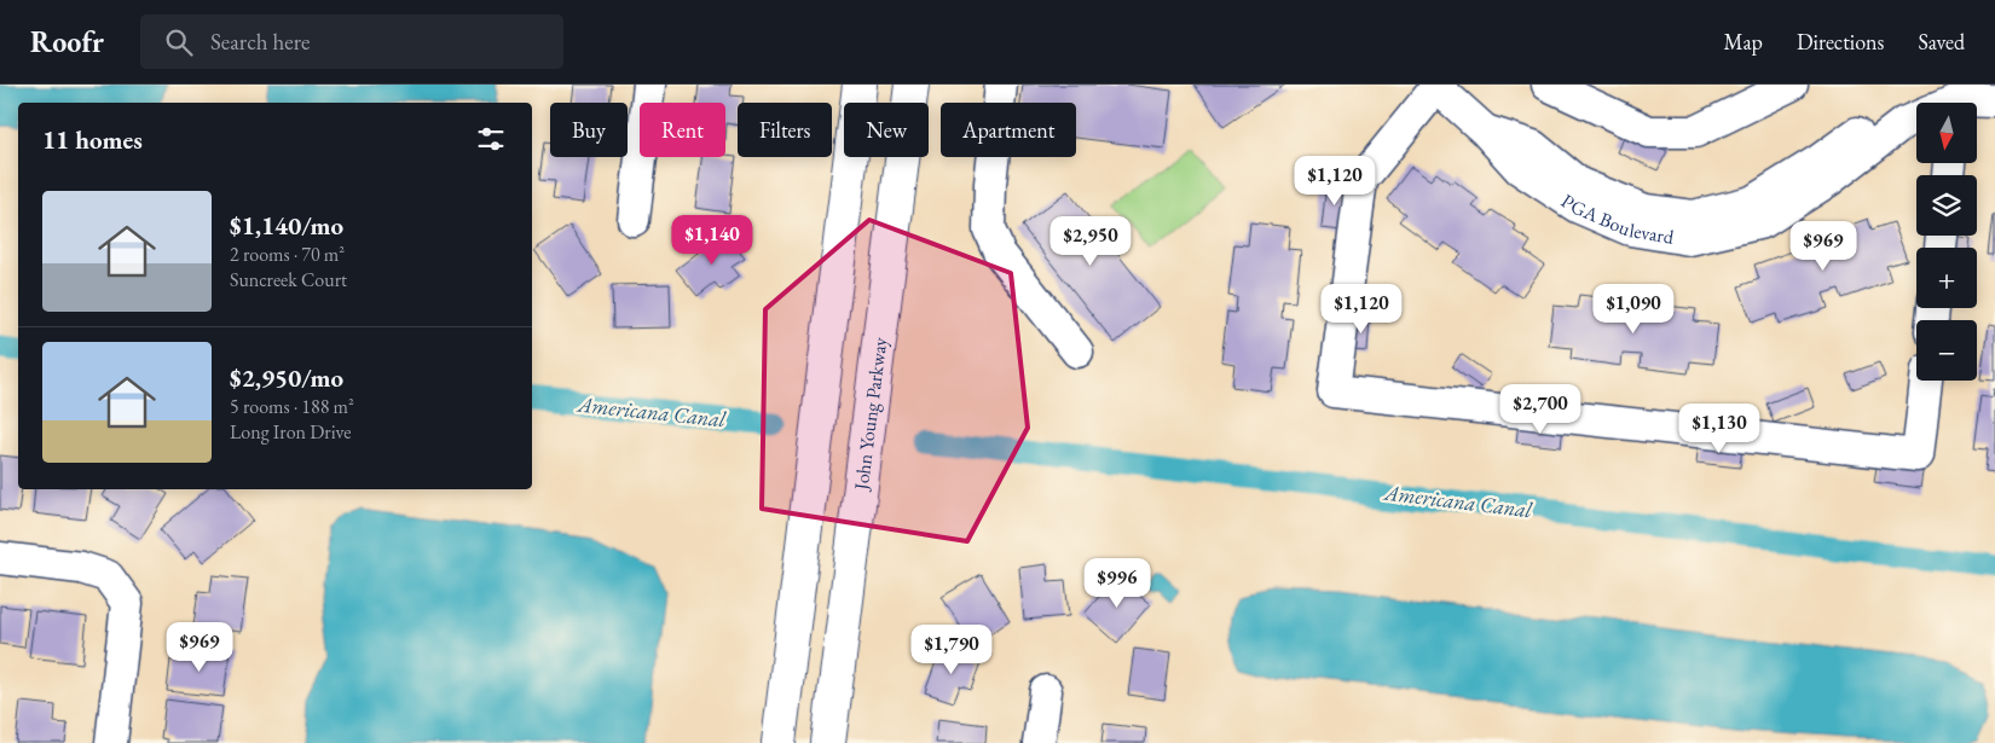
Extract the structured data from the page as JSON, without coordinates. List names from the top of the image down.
{
  "streets": {
    "highway": ["John Young Parkway"],
    "street": ["PGA Boulevard"]
  },
  "water": ["Americana Canal"],
  "north": "bottom",
  "page": {
    "header": "Roofr",
    "search": "Search here",
    "nav": ["Map", "Directions", "Saved"],
    "map_buttons": ["+", "−"],
    "chip": [
      "Buy",
      "Rent",
      "Filters",
      "New",
      "Apartment"
    ],
    "heading": "11 homes",
    "price": [
      "$1,120",
      "$1,140",
      "$2,950",
      "$969",
      "$1,120",
      "$1,090",
      "$2,700",
      "$1,130",
      "$996",
      "$969",
      "$1,790"
    ],
    "list": [
      {
        "name": "$1,140/mo",
        "note": "2 rooms · 70 m² · Suncreek Court"
      },
      {
        "name": "$2,950/mo",
        "note": "5 rooms · 188 m² · Long Iron Drive"
      }
    ]
  }
}
